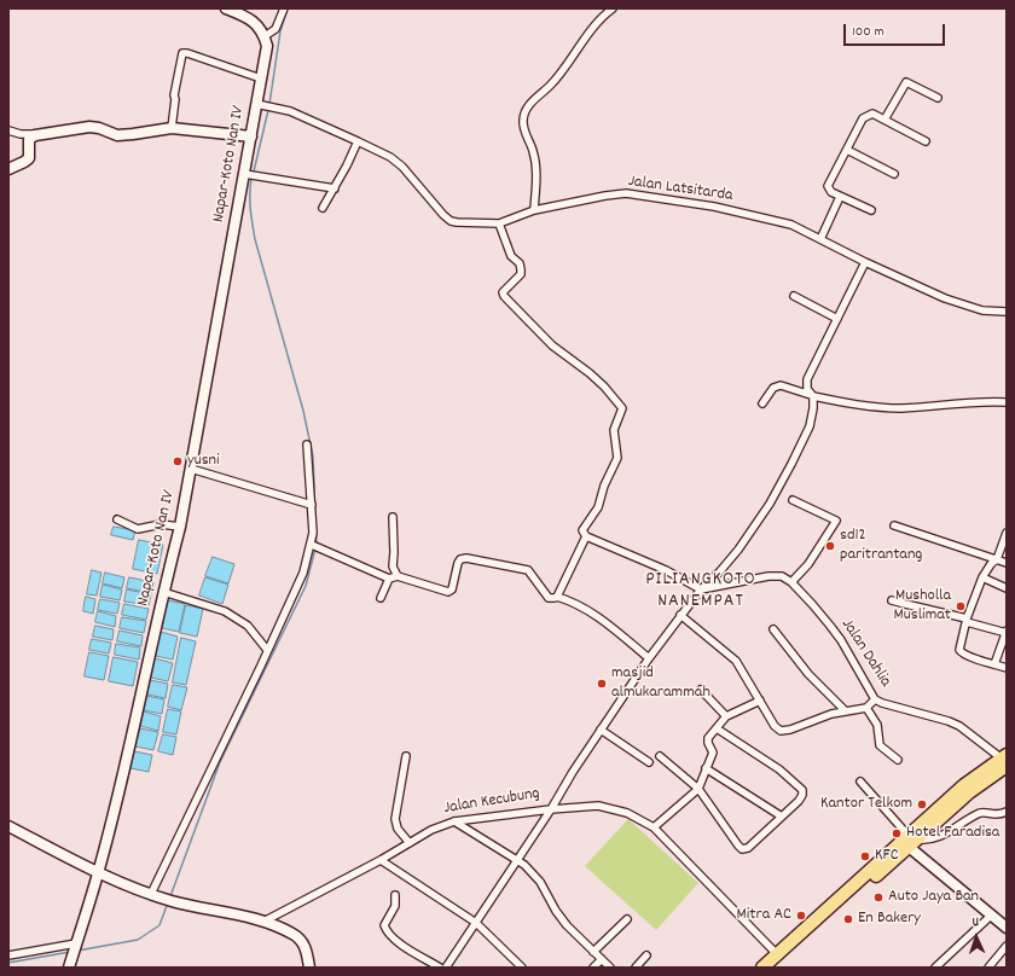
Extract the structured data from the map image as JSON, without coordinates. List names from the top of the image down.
{
  "streets": {
    "street": [
      "Napar-Koto Nan IV",
      "Jalan Latsitarda",
      "Jalan Dahlia",
      "Jalan Kecubung"
    ]
  },
  "crossings": [
    ["Napar-Koto Nan IV", "Jalan Latsitarda"]
  ],
  "districts": ["PILIANGKOTO NANEMPAT"],
  "places": [
    "yusni",
    "sd12 paritrantang",
    "Musholla Muslimat",
    "masjid almukarammah",
    "Kantor Telkom",
    "Hotel Faradisa",
    "KFC",
    "Auto Jaya Ban",
    "Mitra AC",
    "En Bakery"
  ],
  "scale_bar": "100 m",
  "north": "top"
}
